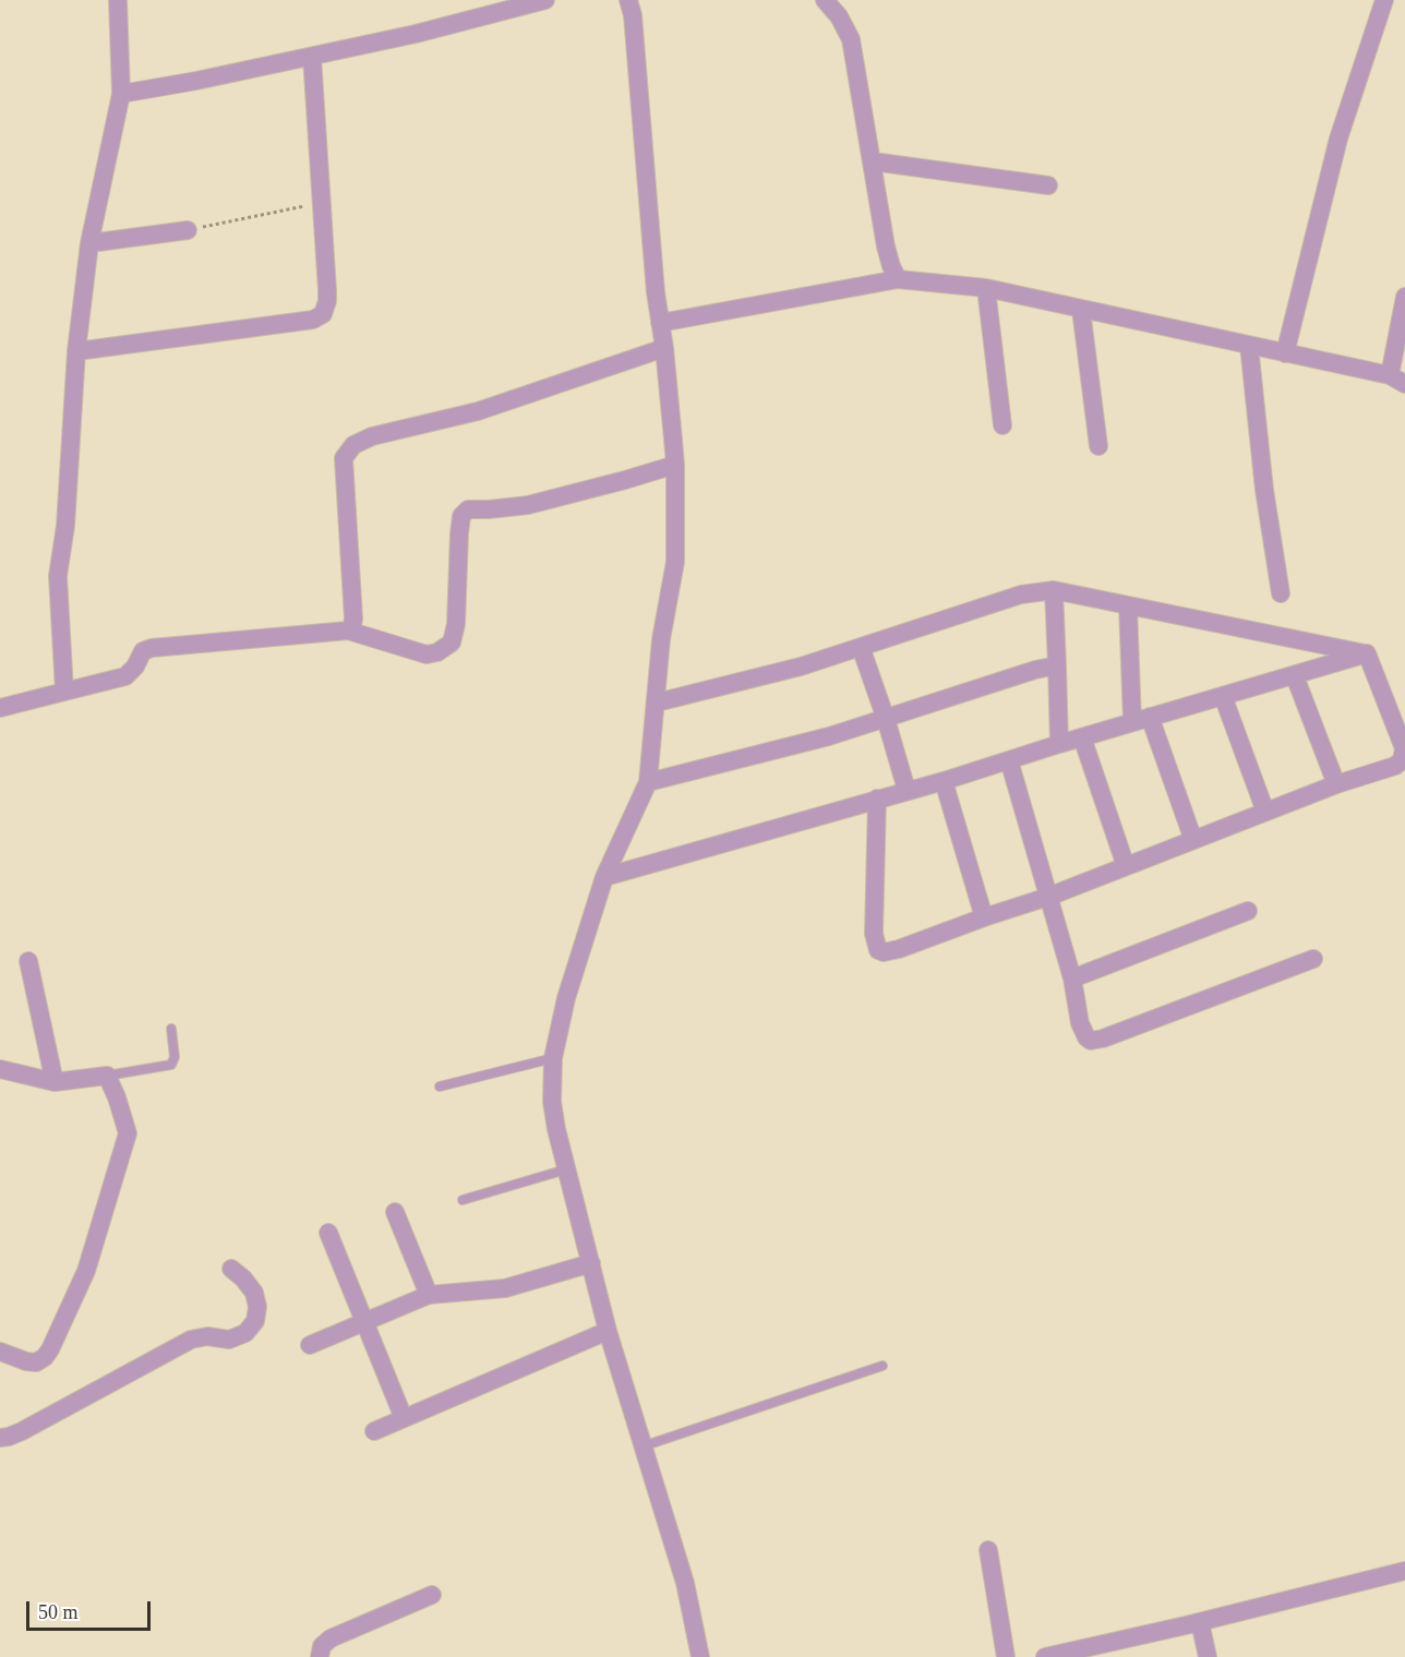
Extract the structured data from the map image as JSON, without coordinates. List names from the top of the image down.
{
  "scale_bar": "50 m"
}
